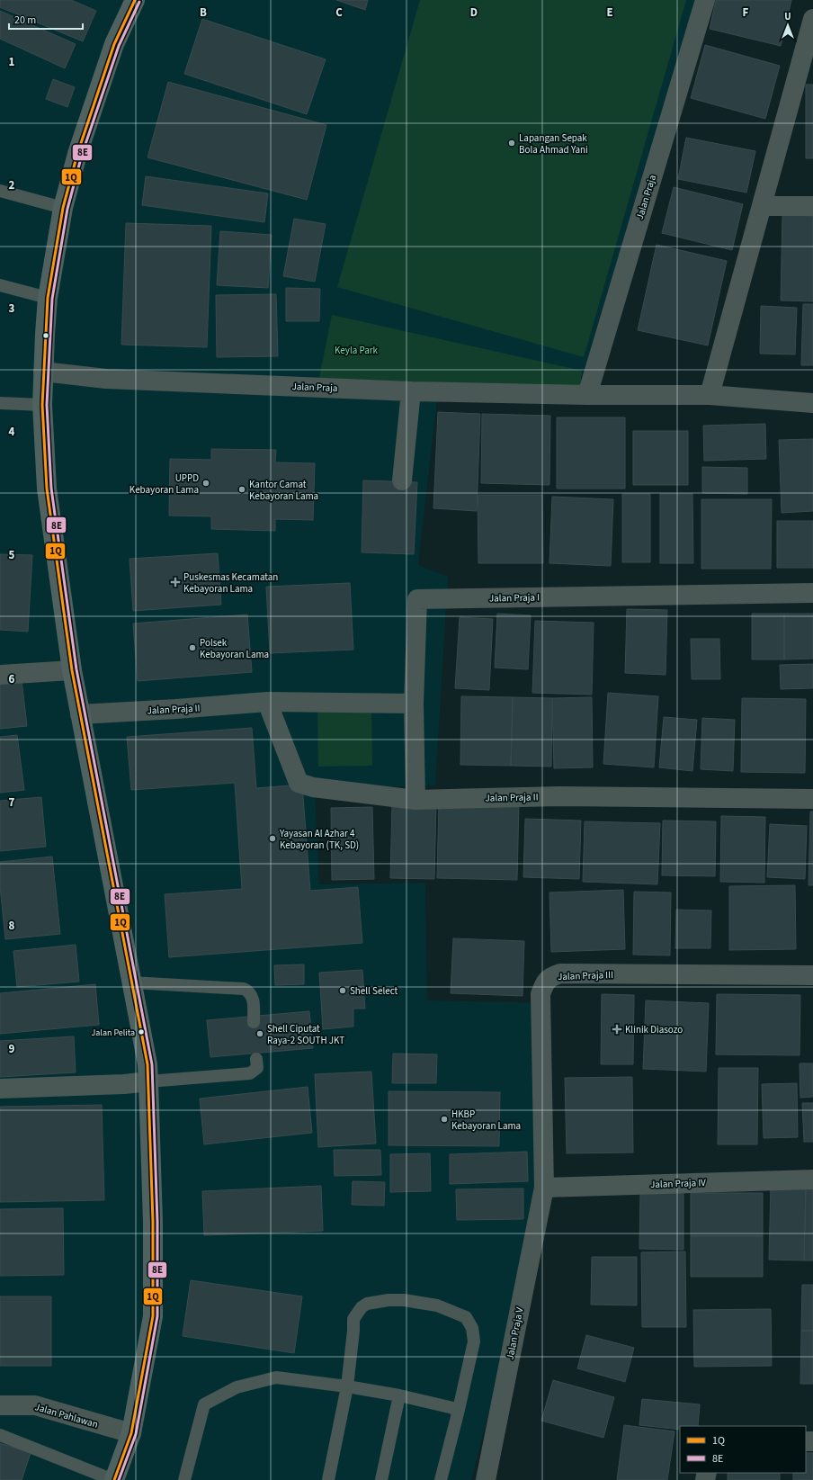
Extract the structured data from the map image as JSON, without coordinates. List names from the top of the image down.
{
  "streets": {
    "street": [
      "Jalan Praja",
      "Jalan Praja I",
      "Jalan Praja II",
      "Jalan Praja III",
      "Jalan Praja IV",
      "Jalan Praja V",
      "Jalan Pahlawan"
    ]
  },
  "crossings": [
    ["Jalan Praja I", "Jalan Praja II"],
    ["Jalan Praja III", "Jalan Praja IV"],
    ["Jalan Praja III", "Jalan Praja V"],
    ["Jalan Praja IV", "Jalan Praja V"]
  ],
  "parks": ["Keyla Park"],
  "places": {
    "other": [
      "Lapangan Sepak Bola Ahmad Yani",
      "UPPD Kebayoran Lama",
      "Kantor Camat Kebayoran Lama",
      "Polsek Kebayoran Lama",
      "Yayasan Al Azhar 4 Kebayoran (TK, SD)",
      "Shell Select",
      "Jalan Pelita",
      "Shell Ciputat Raya-2 SOUTH JKT",
      "HKBP Kebayoran Lama"
    ],
    "health": ["Puskesmas Kecamatan Kebayoran Lama", "Klinik Diasozo"]
  },
  "lines": ["transit line 1Q", "transit line 8E"],
  "legend": ["1Q", "8E"],
  "scale_bar": "20 m",
  "north": "top",
  "grid": {
    "columns": [
      "B",
      "C",
      "D",
      "E",
      "F"
    ],
    "rows": [
      "1",
      "2",
      "3",
      "4",
      "5",
      "6",
      "7",
      "8",
      "9"
    ]
  }
}
